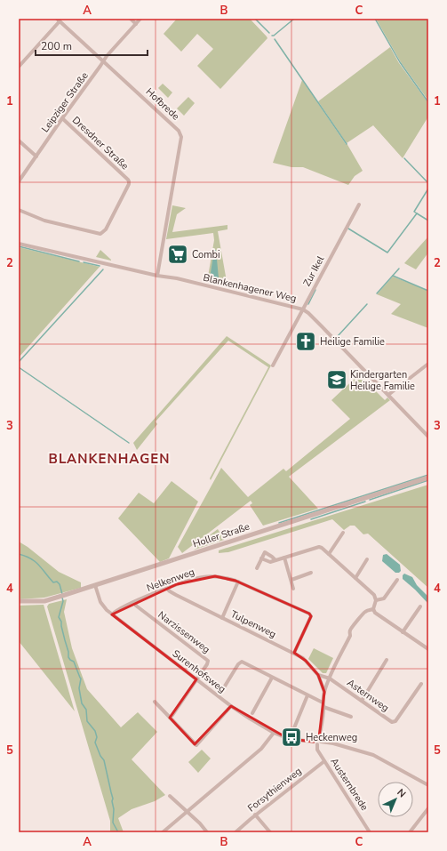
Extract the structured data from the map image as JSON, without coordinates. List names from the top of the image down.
{
  "streets": {
    "street": [
      "Leipziger Straße",
      "Hofbrede",
      "Dresdner Straße",
      "Zur Ikel",
      "Blankenhagener Weg",
      "Holler Straße",
      "Nelkenweg",
      "Tulpenweg",
      "Narzissenweg",
      "Surenhofsweg",
      "Asternweg",
      "Austernbrede",
      "Forsythienweg"
    ]
  },
  "crossings": [
    ["Leipziger Straße", "Hofbrede"],
    ["Leipziger Straße", "Dresdner Straße"],
    ["Hofbrede", "Blankenhagener Weg"],
    ["Zur Ikel", "Blankenhagener Weg"],
    ["Holler Straße", "Surenhofsweg"],
    ["Nelkenweg", "Tulpenweg"],
    ["Nelkenweg", "Narzissenweg"],
    ["Nelkenweg", "Surenhofsweg"],
    ["Narzissenweg", "Surenhofsweg"],
    ["Surenhofsweg", "Austernbrede"],
    ["Austernbrede", "Forsythienweg"]
  ],
  "districts": ["BLANKENHAGEN"],
  "places": {
    "supermarket": ["Combi"],
    "church": ["Heilige Familie"],
    "school or university": ["Kindergarten Heilige Familie"],
    "bus stop": ["Heckenweg"]
  },
  "scale_bar": "200 m",
  "north": "top right",
  "grid": {
    "columns": ["A", "B", "C"],
    "rows": [
      "1",
      "2",
      "3",
      "4",
      "5"
    ]
  }
}
